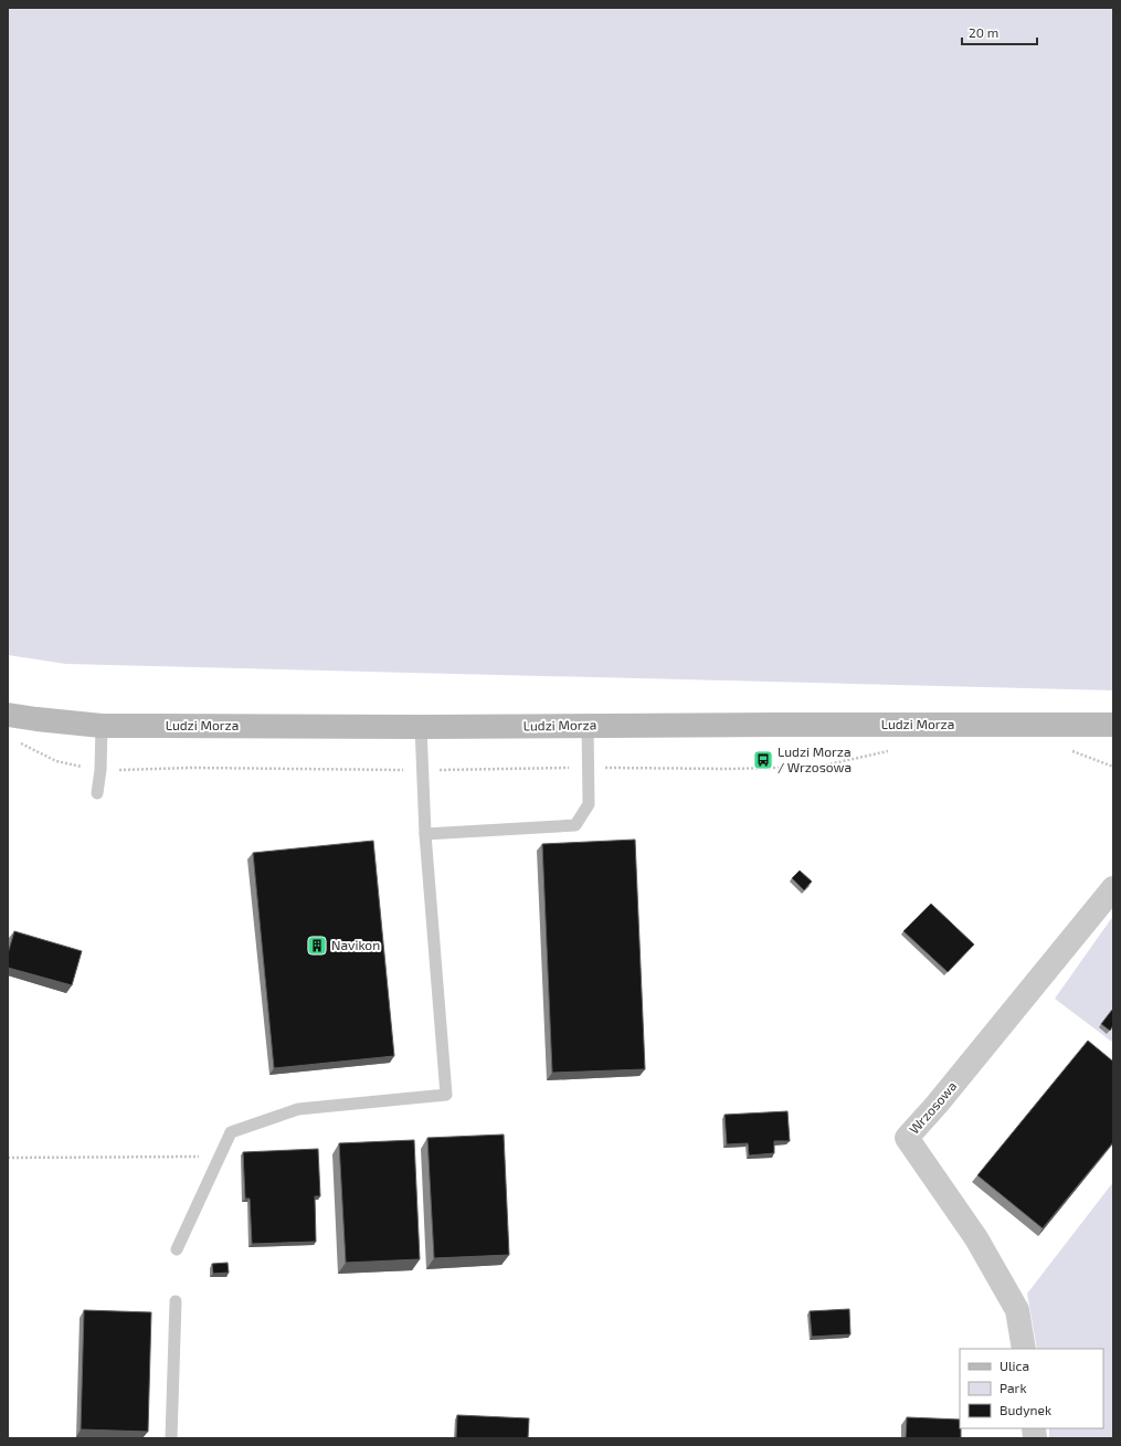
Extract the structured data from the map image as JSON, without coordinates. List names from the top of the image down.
{
  "streets": {
    "street": ["Ludzi Morza", "Wrzosowa"]
  },
  "places": {
    "bus stop": ["Ludzi Morza / Wrzosowa"],
    "building": ["Navikon"]
  },
  "legend": ["Ulica", "Park", "Budynek"],
  "scale_bar": "20 m"
}
